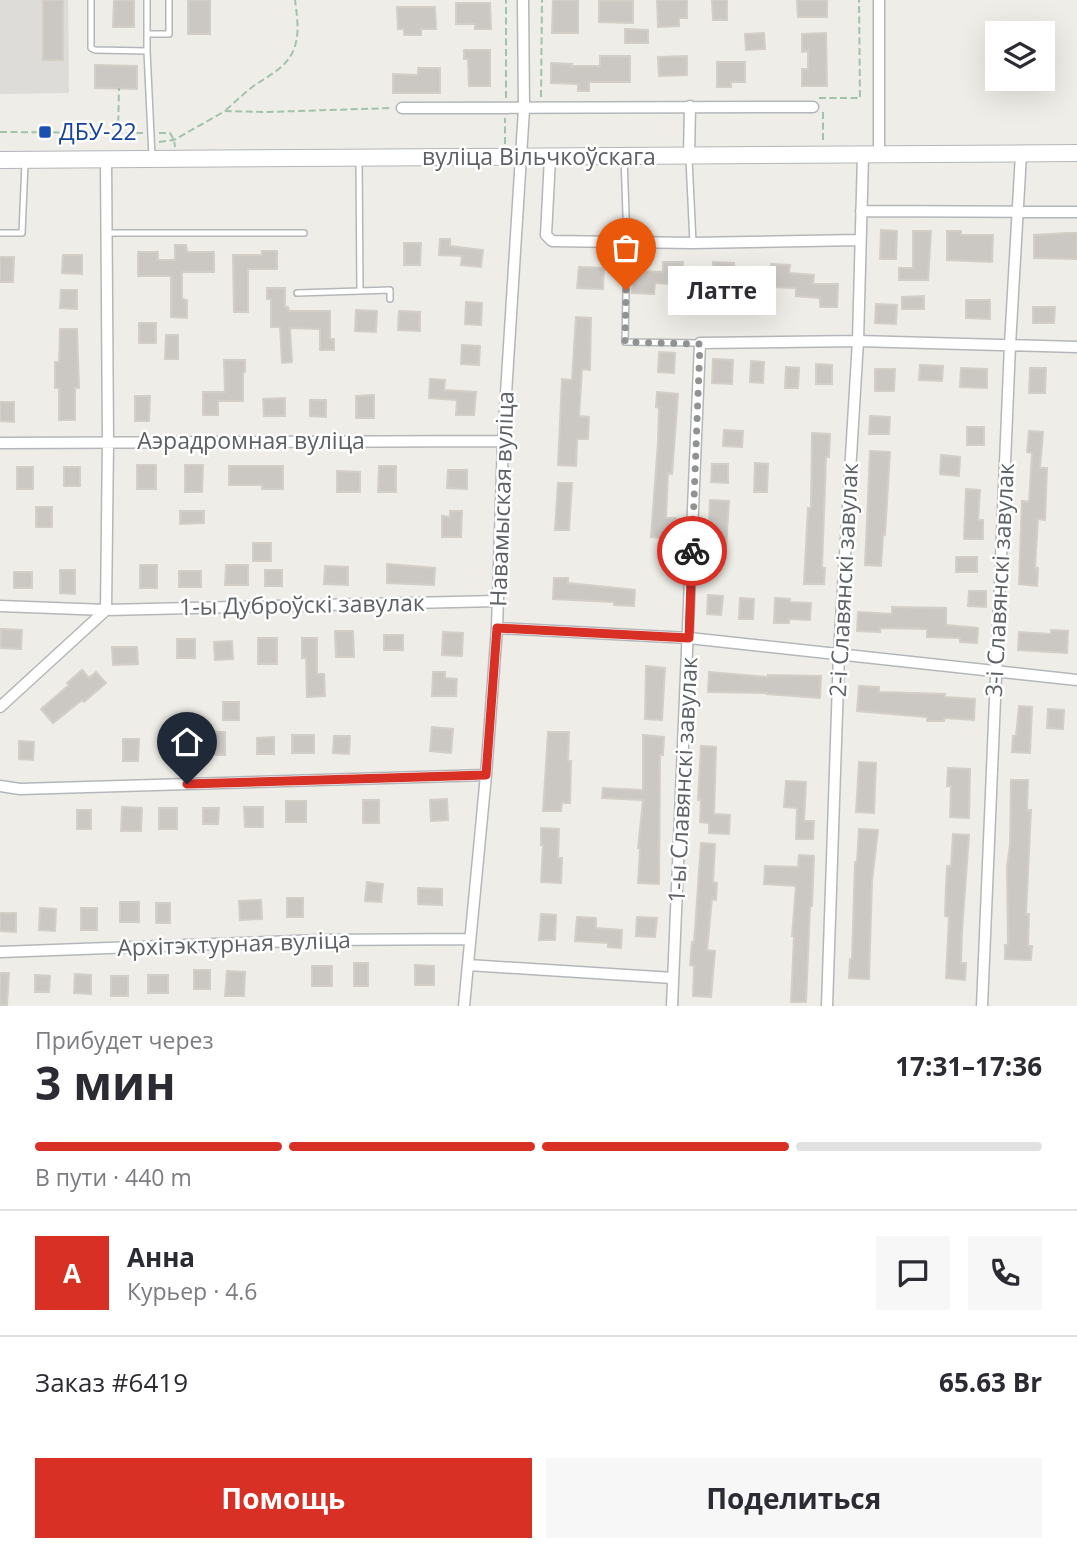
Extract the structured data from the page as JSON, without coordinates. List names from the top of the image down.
{
  "streets": {
    "main road": ["вуліца Вільчкоўскага"],
    "street": [
      "Аэрадромная вуліца",
      "Навамыская вуліца",
      "2-і Славянскі завулак",
      "3-і Славянскі завулак",
      "1-ы Дуброўскі завулак",
      "1-ы Славянскі завулак",
      "Архітэктурная вуліца"
    ]
  },
  "crossings": [
    ["вуліца Вільчкоўскага", "Навамыская вуліца"],
    ["вуліца Вільчкоўскага", "2-і Славянскі завулак"],
    ["вуліца Вільчкоўскага", "3-і Славянскі завулак"],
    ["Аэрадромная вуліца", "Навамыская вуліца"],
    ["Навамыская вуліца", "1-ы Дуброўскі завулак"],
    ["Навамыская вуліца", "Архітэктурная вуліца"]
  ],
  "places": {
    "transit": ["ДБУ-22"],
    "other": ["Латте"]
  },
  "page": {
    "bubble": "Латте",
    "heading": ["3 мин", "Прибудет через", "17:31–17:36"],
    "panel": [
      "Анна",
      "Курьер · 4.6",
      "Заказ #6419",
      "65.63 Br"
    ],
    "bar": "В пути · 440 m",
    "round": "А",
    "buttons": ["Помощь", "Поделиться"]
  }
}
